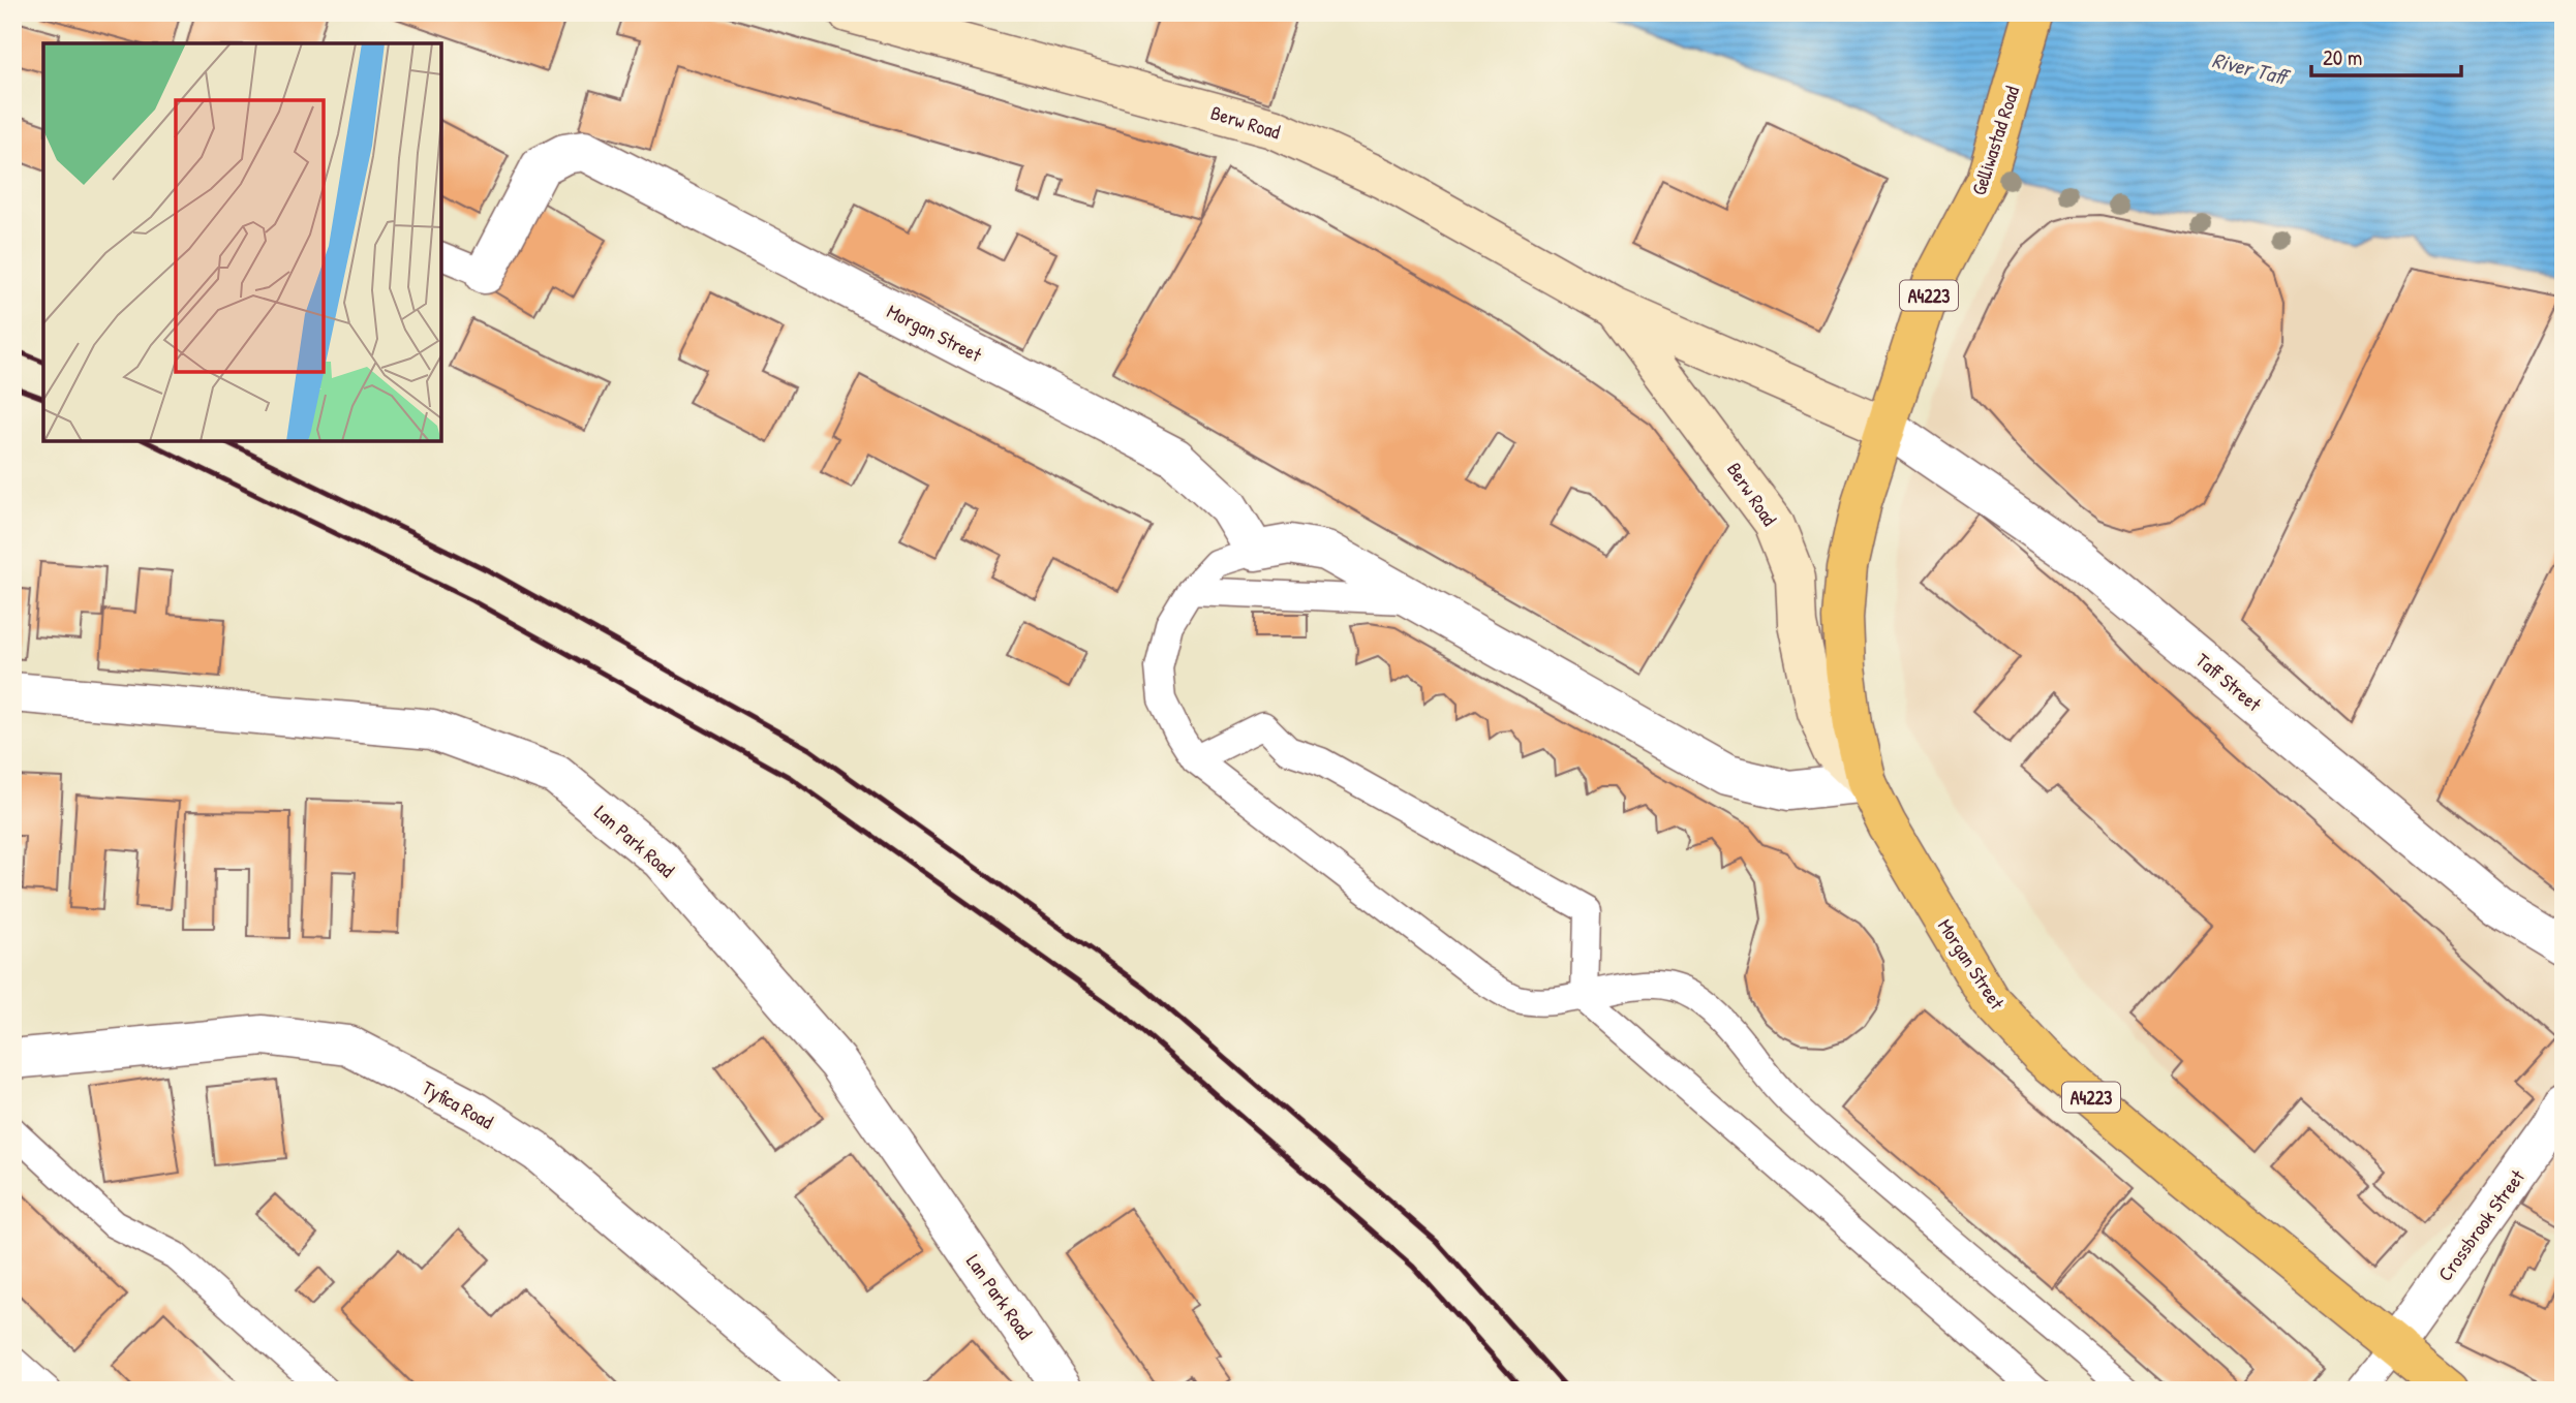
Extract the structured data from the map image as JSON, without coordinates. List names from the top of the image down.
{
  "streets": {
    "main road": [
      "Berw Road",
      "Gelliwastad Road",
      "A4223",
      "Morgan Street"
    ],
    "street": [
      "Taff Street",
      "Lan Park Road",
      "Tyfica Road",
      "Crossbrook Street"
    ]
  },
  "crossings": [
    ["Berw Road", "Gelliwastad Road"],
    ["Berw Road", "Morgan Street"],
    ["Berw Road", "Taff Street"],
    ["Gelliwastad Road", "Morgan Street"],
    ["Gelliwastad Road", "Taff Street"],
    ["A4223", "Morgan Street"],
    ["A4223", "Crossbrook Street"],
    ["Morgan Street", "Taff Street"],
    ["Morgan Street", "Crossbrook Street"]
  ],
  "water": ["River Taff"],
  "scale_bar": "20 m"
}
